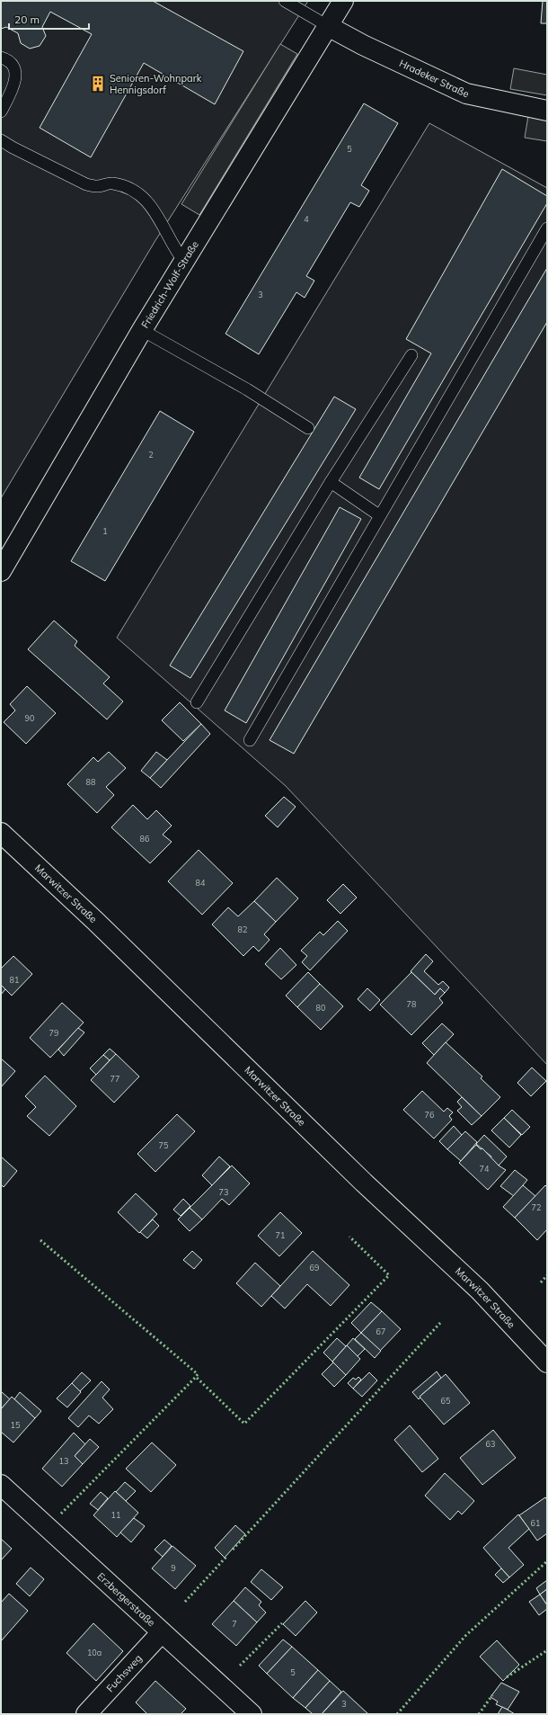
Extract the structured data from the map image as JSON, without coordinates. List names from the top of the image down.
{
  "streets": {
    "street": [
      "Hradeker Straße",
      "Friedrich-Wolf-Straße",
      "Marwitzer Straße",
      "Erzbergerstraße",
      "Fuchsweg"
    ]
  },
  "crossings": [
    ["Hradeker Straße", "Friedrich-Wolf-Straße"],
    ["Erzbergerstraße", "Fuchsweg"]
  ],
  "places": {
    "building": ["Senioren-Wohnpark Hennigsdorf"]
  },
  "house_numbers": [
    "5",
    "4",
    "3",
    "2",
    "1",
    "90",
    "88",
    "86",
    "84",
    "82",
    "81",
    "78",
    "80",
    "79",
    "77",
    "76",
    "75",
    "74",
    "73",
    "72",
    "71",
    "69",
    "67",
    "65",
    "15",
    "63",
    "13",
    "11",
    "61",
    "9",
    "7",
    "10a",
    "5",
    "3"
  ],
  "scale_bar": "20 m"
}
